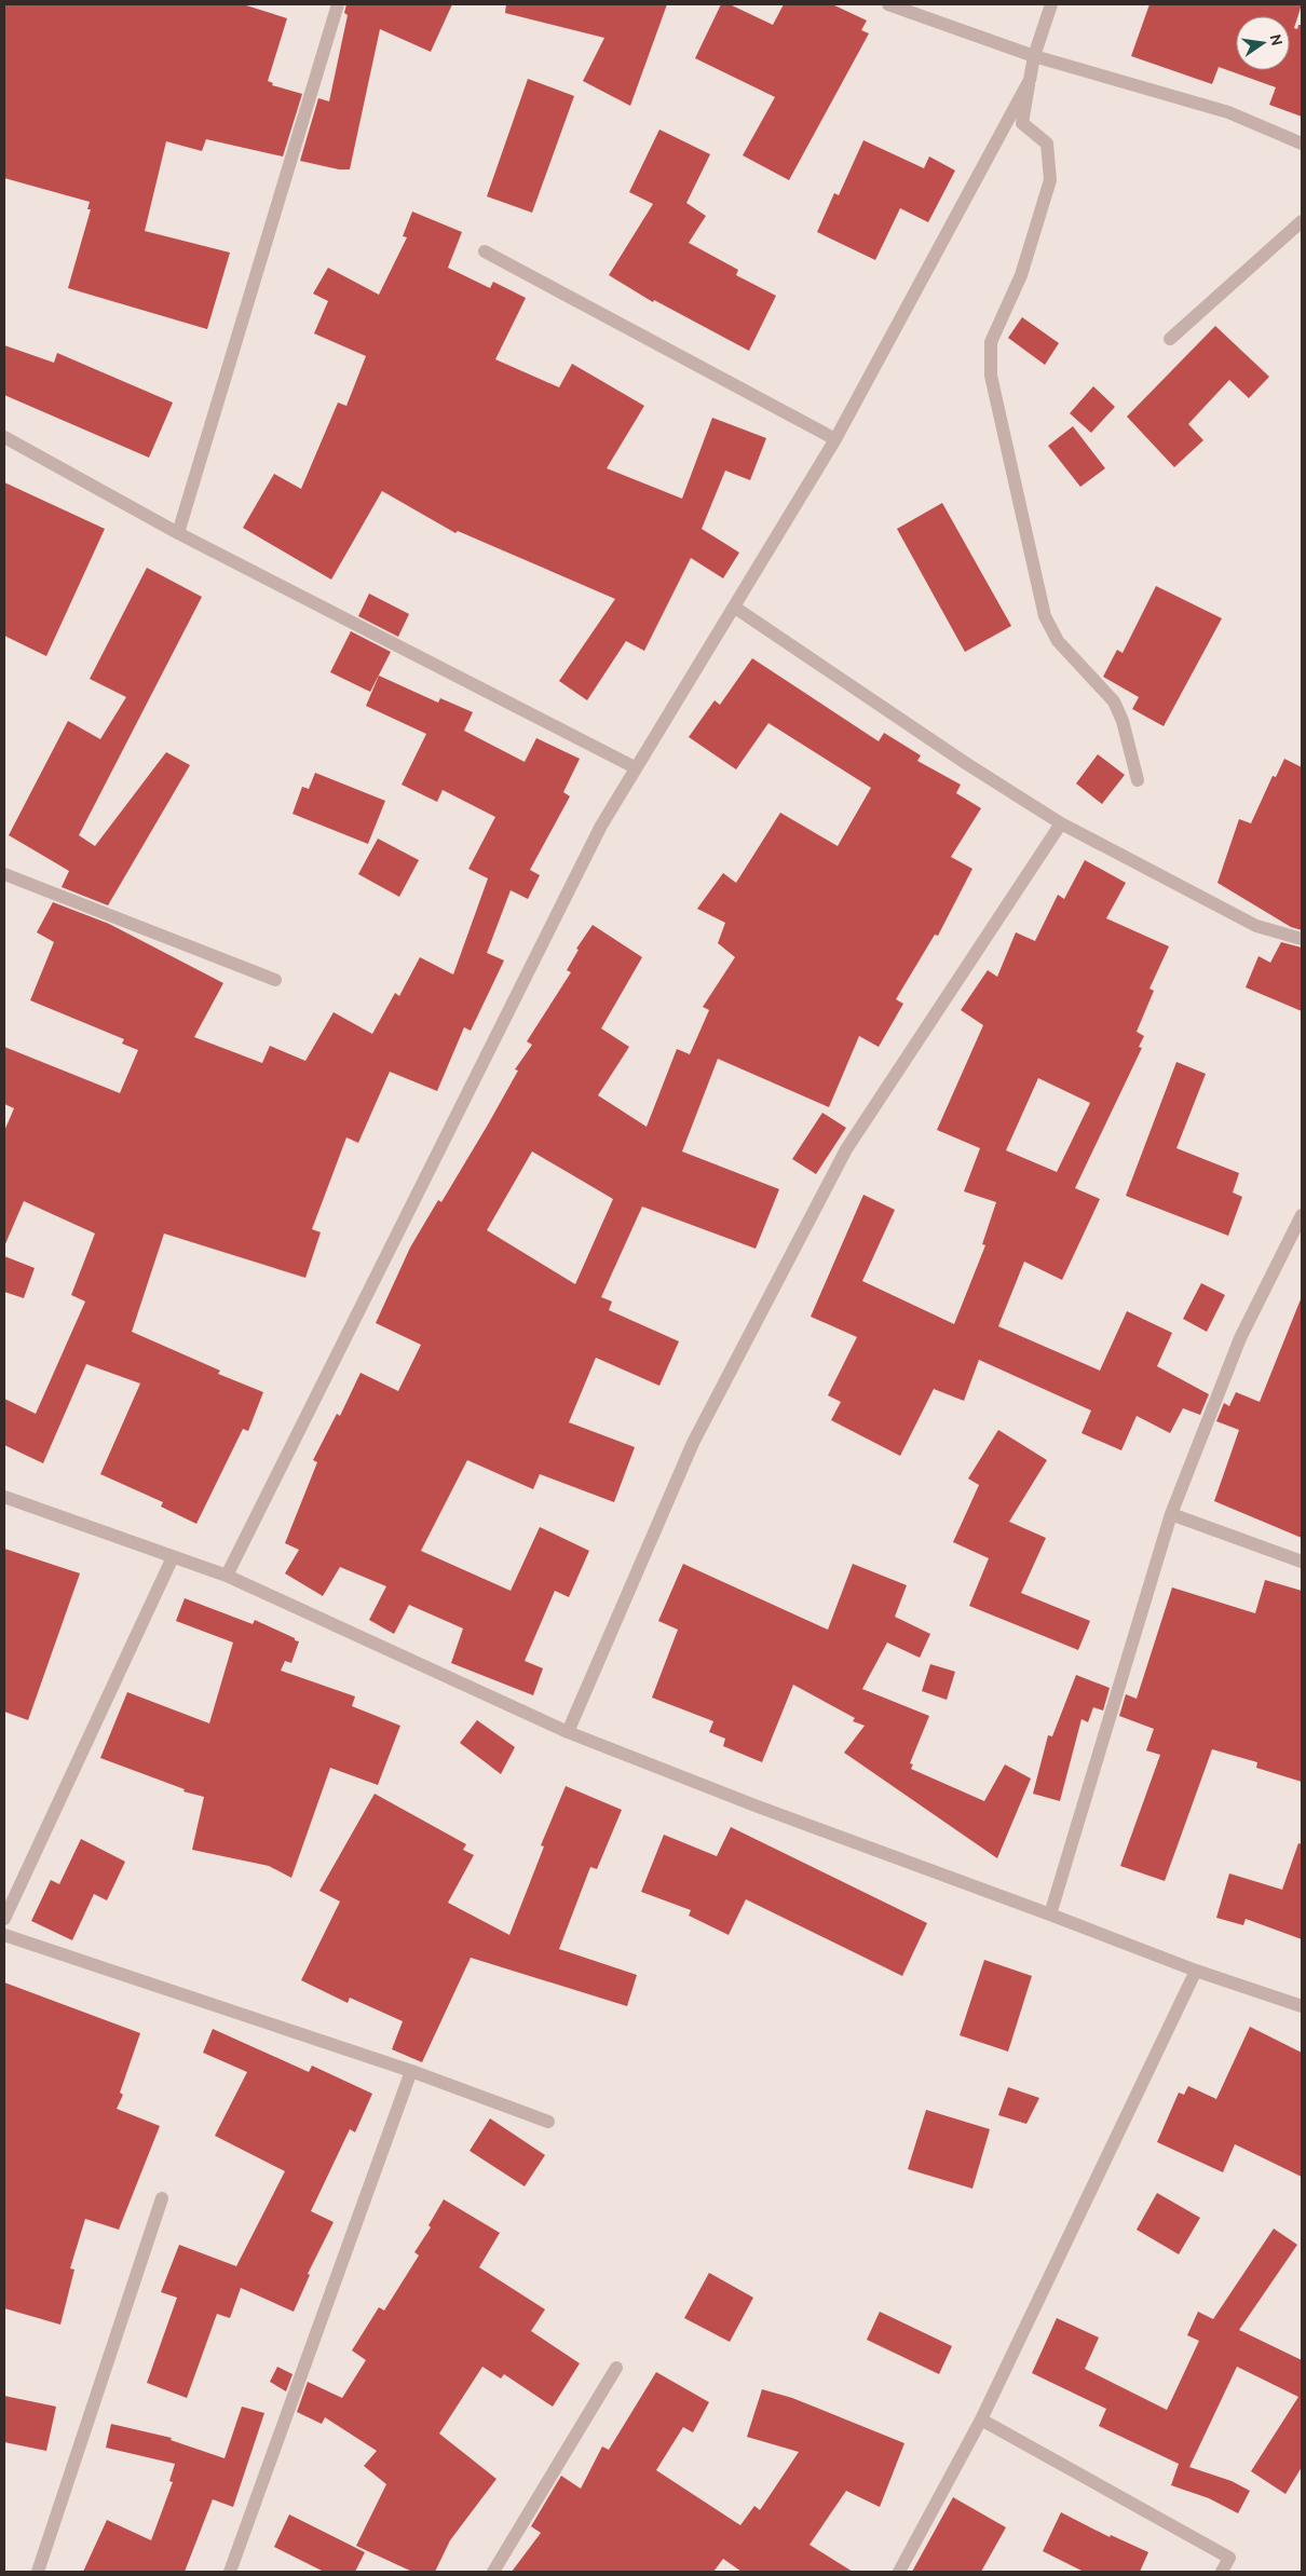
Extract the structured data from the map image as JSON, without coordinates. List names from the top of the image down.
{
  "north": "right"
}
